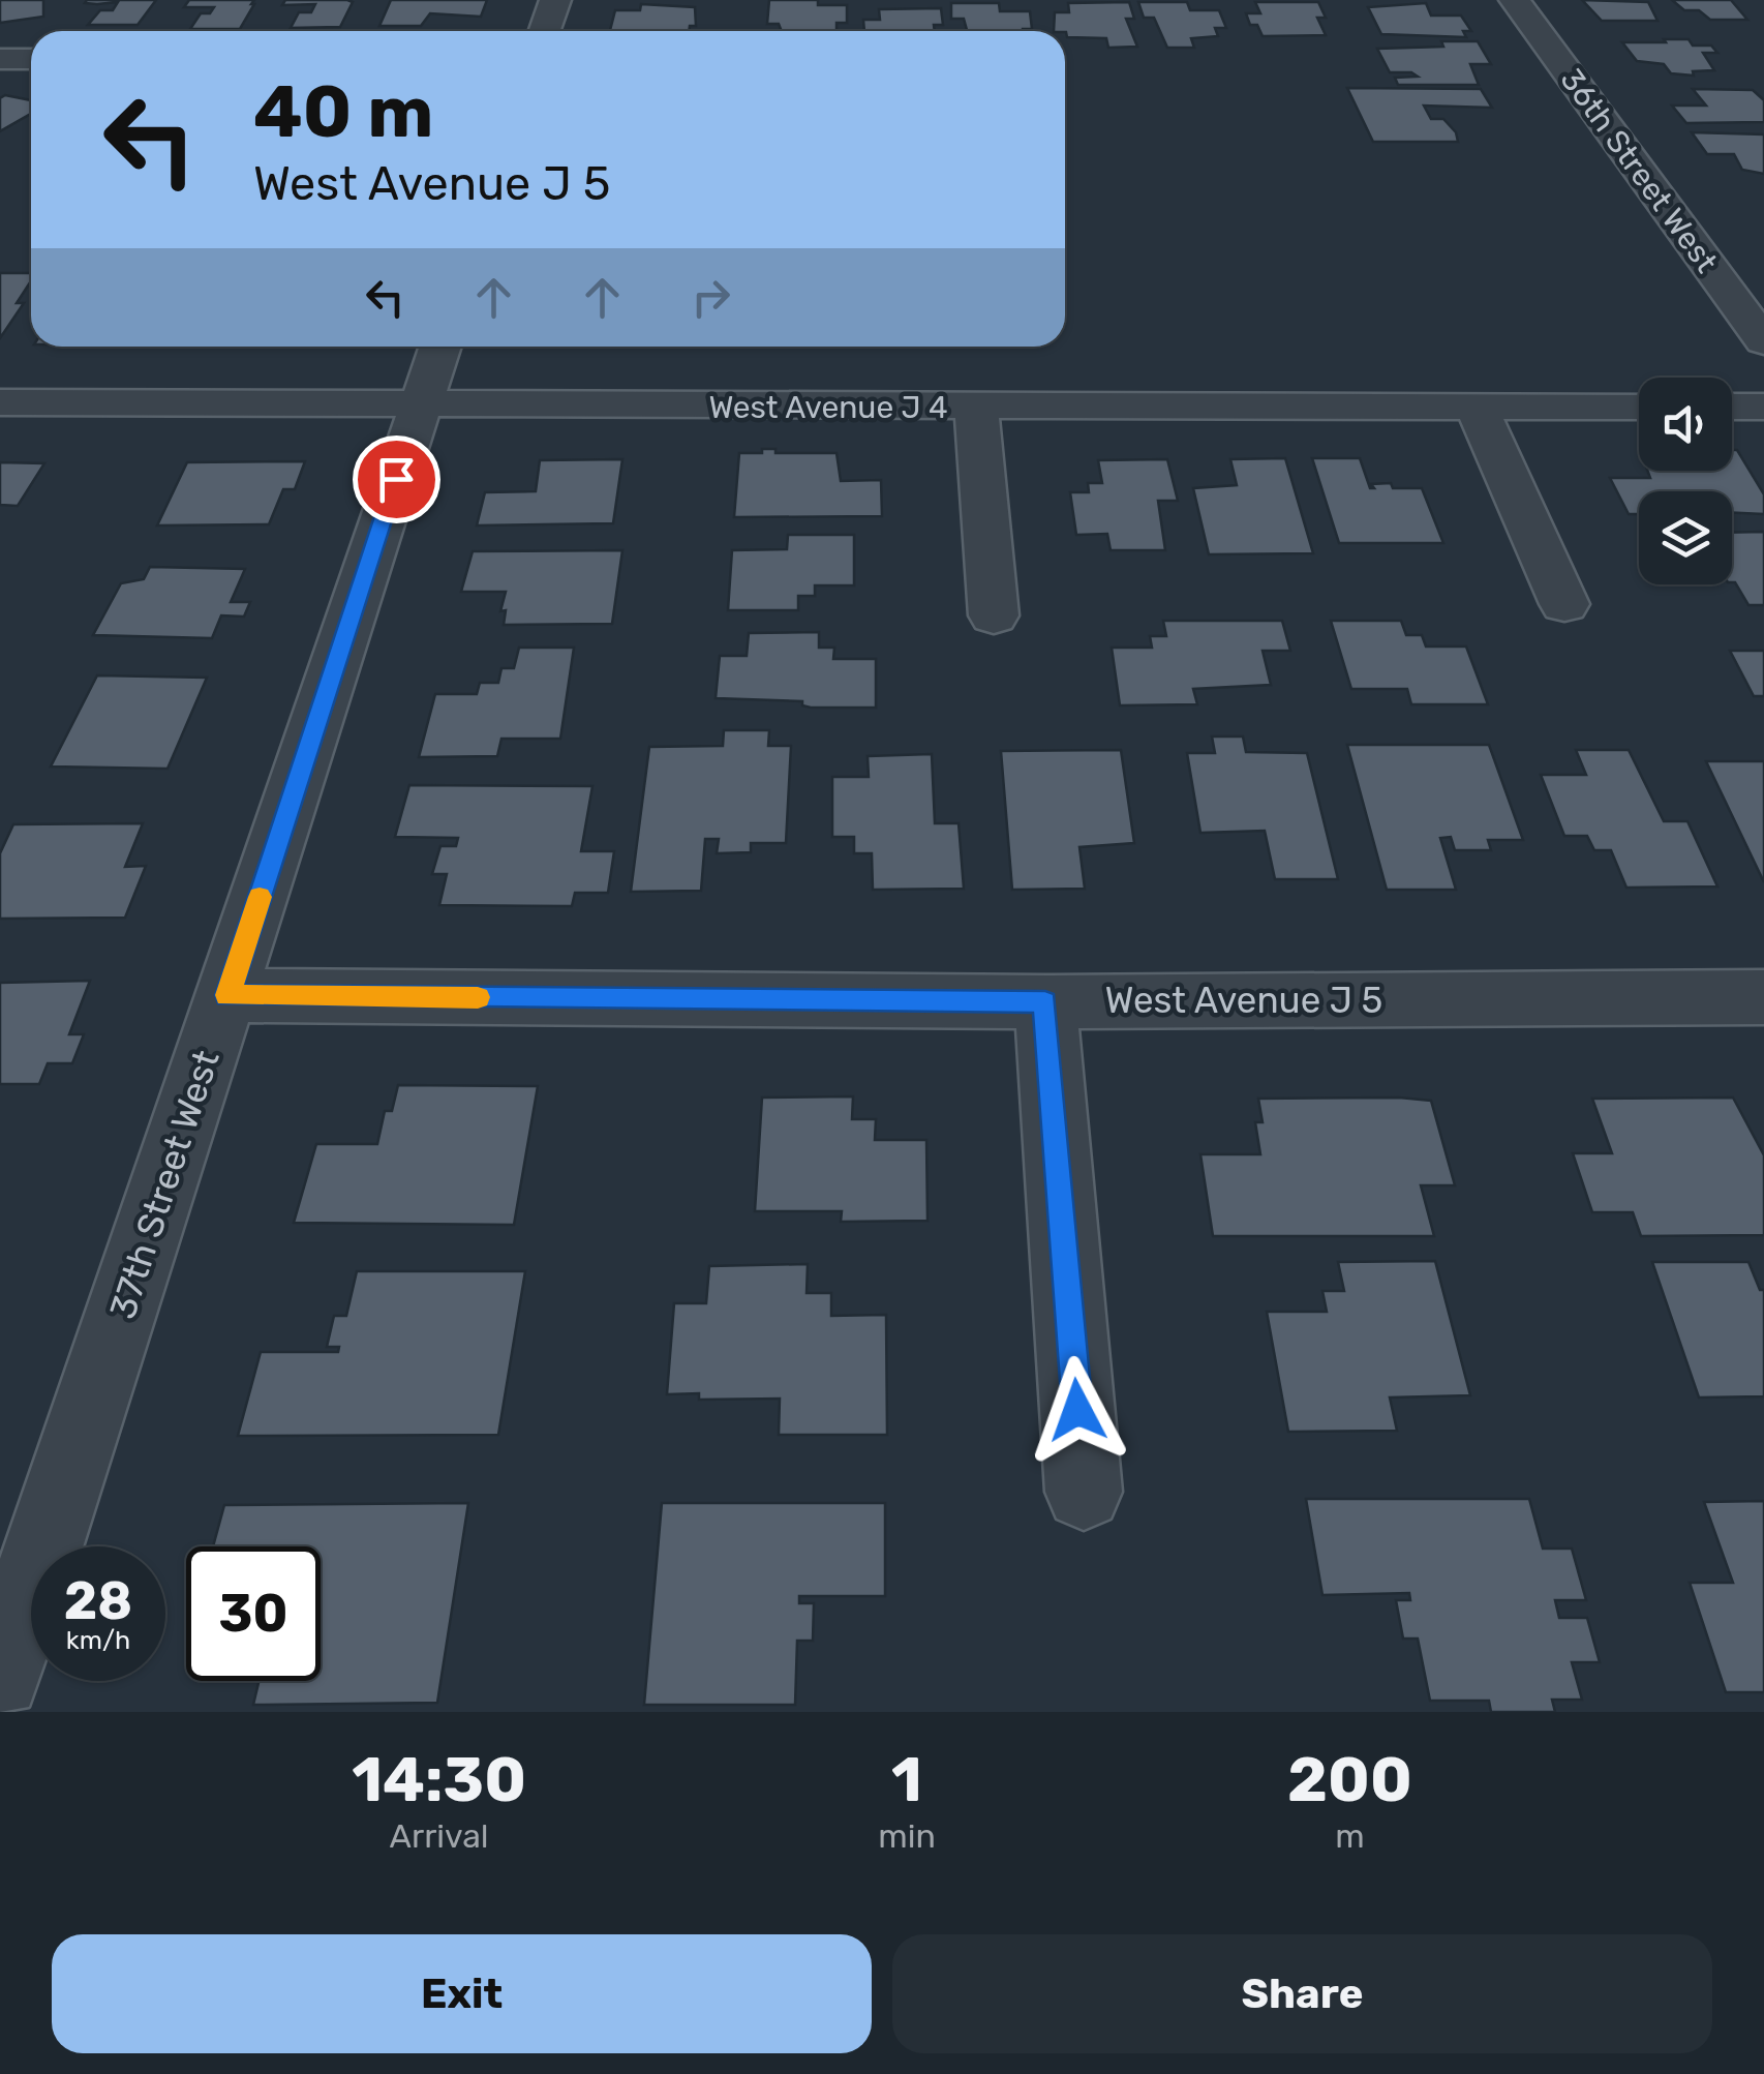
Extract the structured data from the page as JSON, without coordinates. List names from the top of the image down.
{
  "streets": {
    "street": [
      "36th Street West",
      "West Avenue J 4",
      "West Avenue J 5",
      "37th Street West"
    ]
  },
  "crossings": [
    ["West Avenue J 4", "37th Street West"],
    ["West Avenue J 5", "37th Street West"]
  ],
  "page": {
    "turn": ["40 m", "West Avenue J 5"],
    "speed": "28 km/h",
    "limit": "30",
    "eta": [
      "14:30",
      "Arrival",
      "1",
      "min",
      "200",
      "m"
    ],
    "buttons": ["Exit", "Share"]
  }
}
